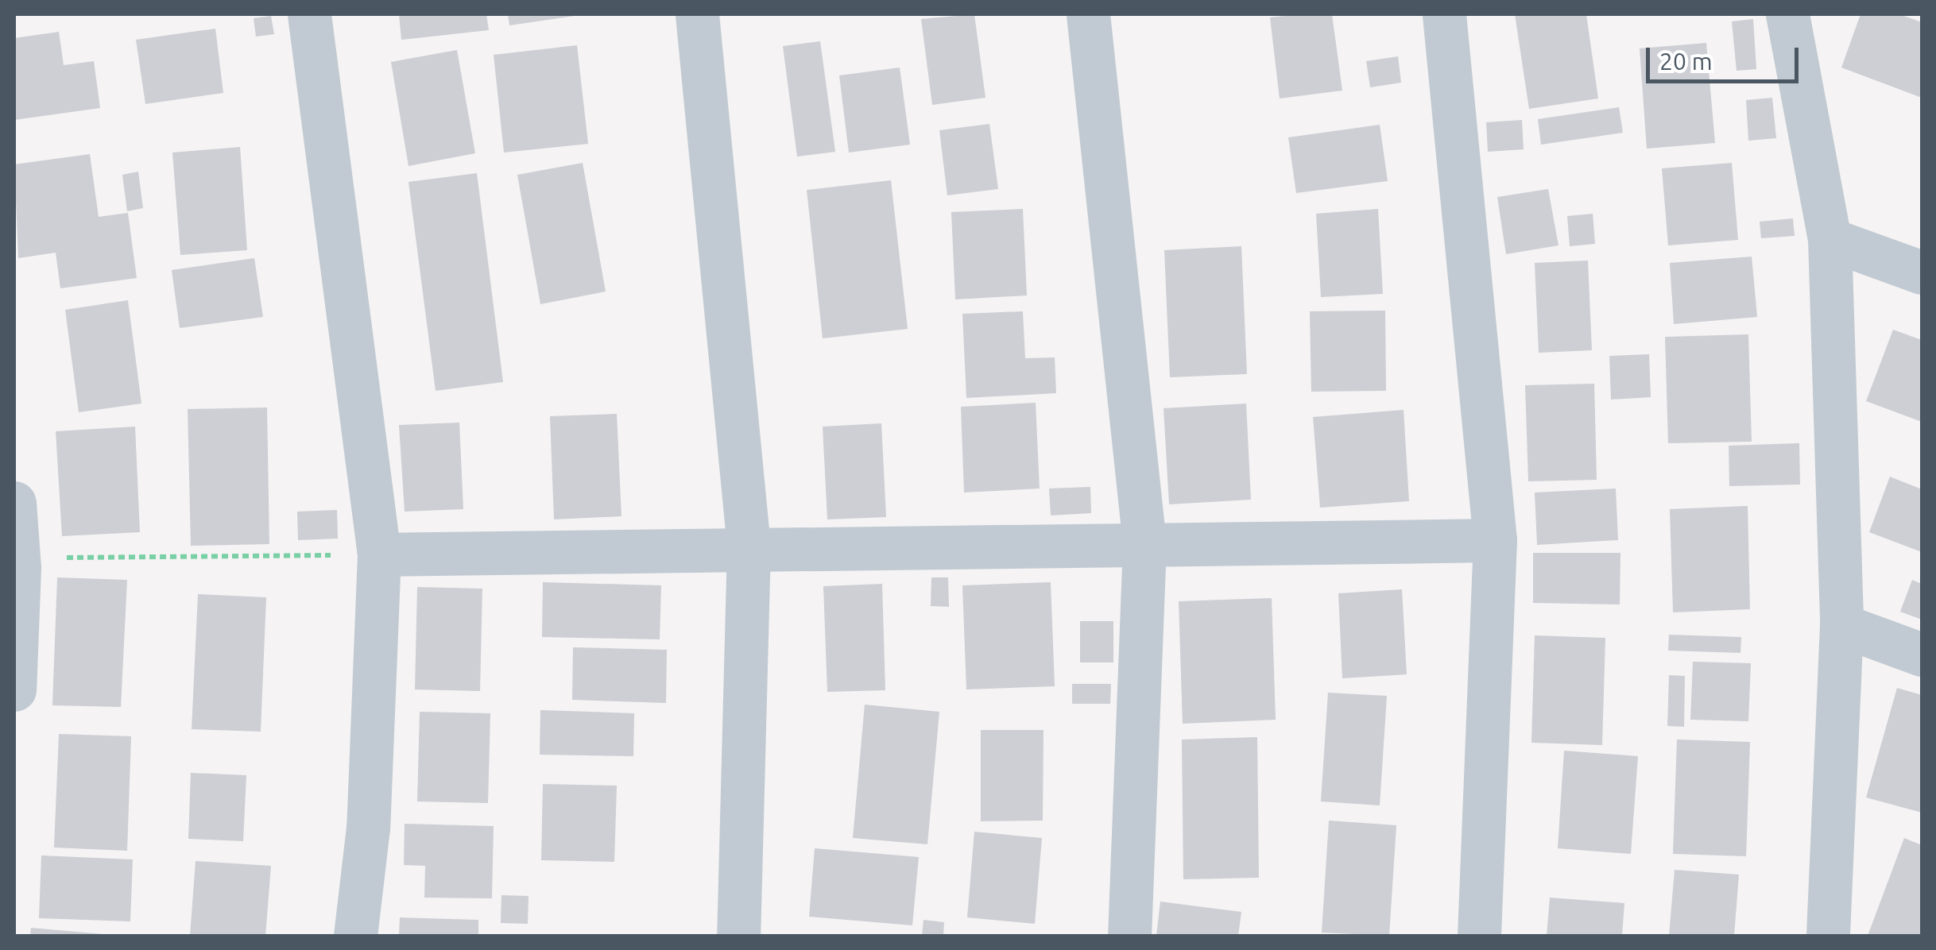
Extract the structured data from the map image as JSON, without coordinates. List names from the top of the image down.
{
  "scale_bar": "20 m"
}
